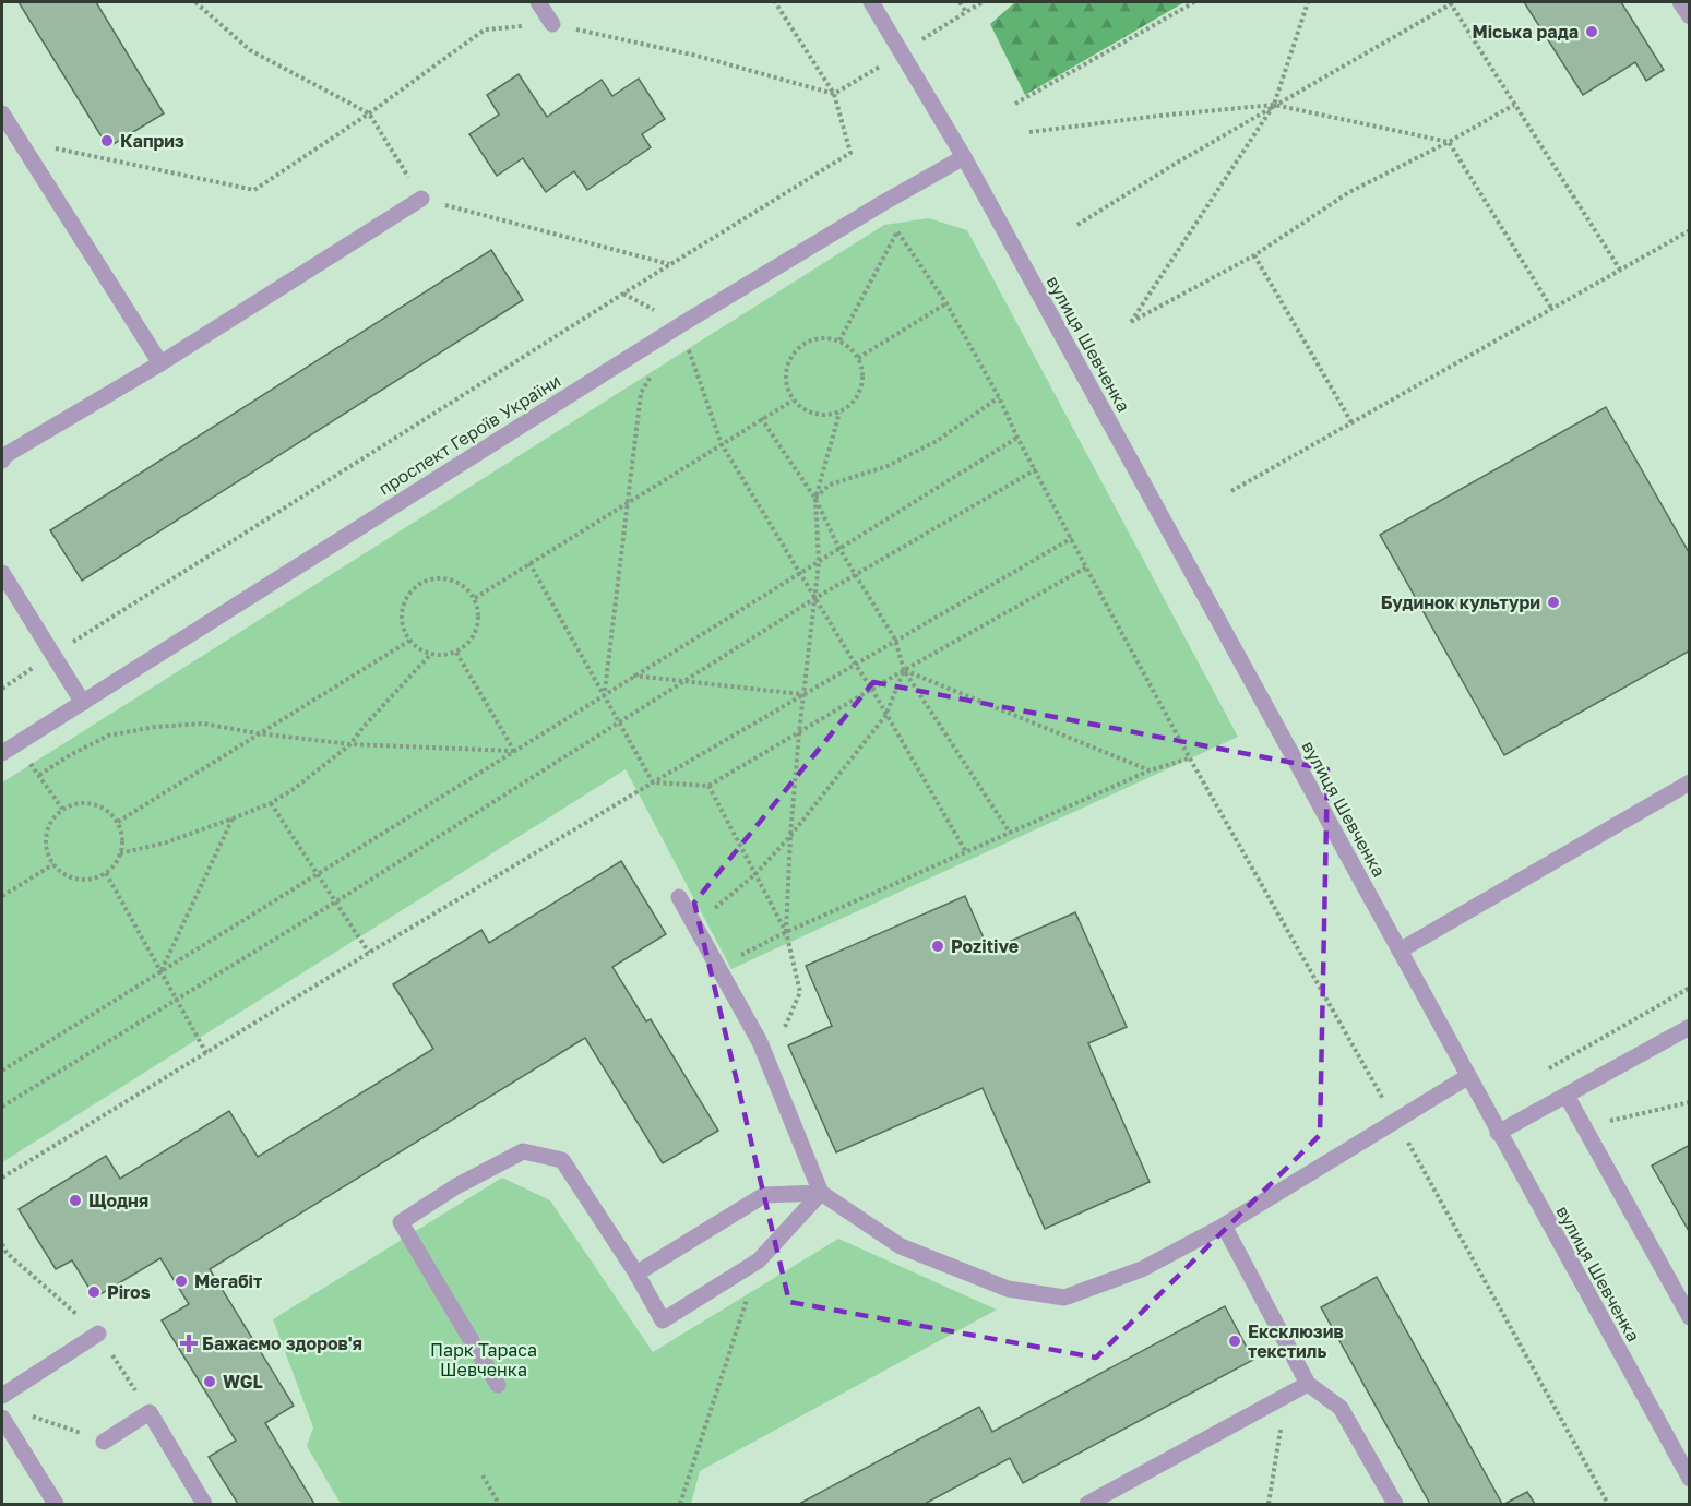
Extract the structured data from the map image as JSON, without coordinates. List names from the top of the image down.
{
  "streets": {
    "street": ["вулиця Шевченка", "проспект Героїв України"]
  },
  "crossings": [
    ["вулиця Шевченка", "проспект Героїв України"]
  ],
  "parks": ["Парк Тараса Шевченка"],
  "places": {
    "other": [
      "Міська рада",
      "Каприз",
      "Будинок культури",
      "Pozitive",
      "Щодня",
      "Мегабіт",
      "Piros",
      "Ексклюзив текстиль",
      "WGL"
    ],
    "health": ["Бажаємо здоров'я"]
  }
}
